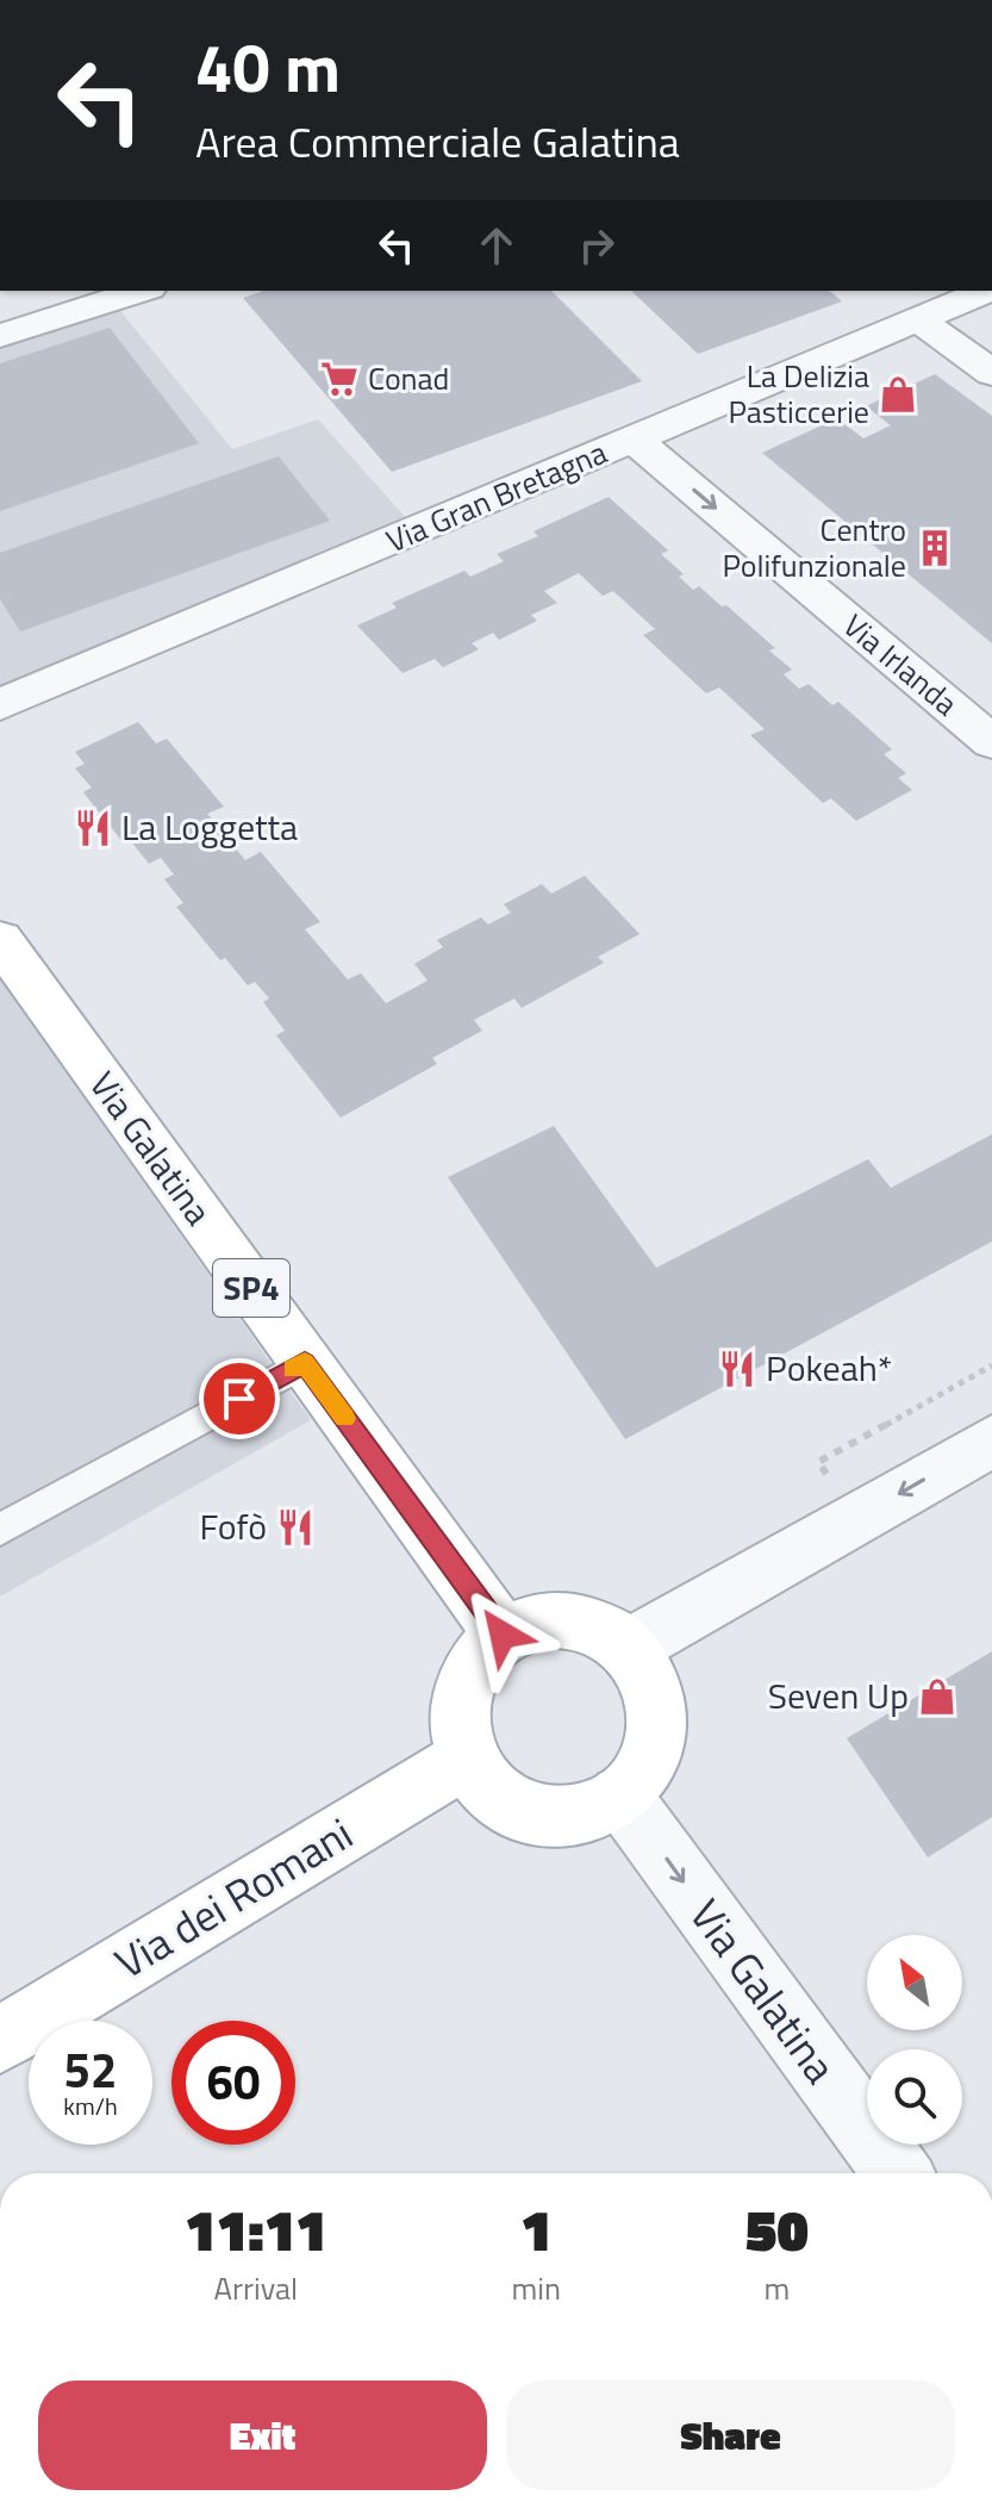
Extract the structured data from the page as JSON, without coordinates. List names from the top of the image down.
{
  "streets": {
    "main road": ["Via Galatina", "SP4", "Via dei Romani"],
    "street": ["Via Gran Bretagna", "Via Irlanda"]
  },
  "crossings": [
    ["Via Gran Bretagna", "Via Irlanda"],
    ["Via Galatina", "Via dei Romani"]
  ],
  "one_way": ["Via Irlanda", "Via Galatina"],
  "places": {
    "supermarket": ["Conad"],
    "shop": ["La Delizia Pasticcerie", "Seven Up"],
    "building": ["Centro Polifunzionale"],
    "restaurant": ["La Loggetta", "Pokeah*", "Fofò"]
  },
  "north": "top left",
  "page": {
    "turn": ["40 m", "Area Commerciale Galatina"],
    "speed": "52 km/h",
    "limit": "60",
    "eta": [
      "11:11",
      "Arrival",
      "1",
      "min",
      "50",
      "m"
    ],
    "buttons": ["Exit", "Share"]
  }
}
